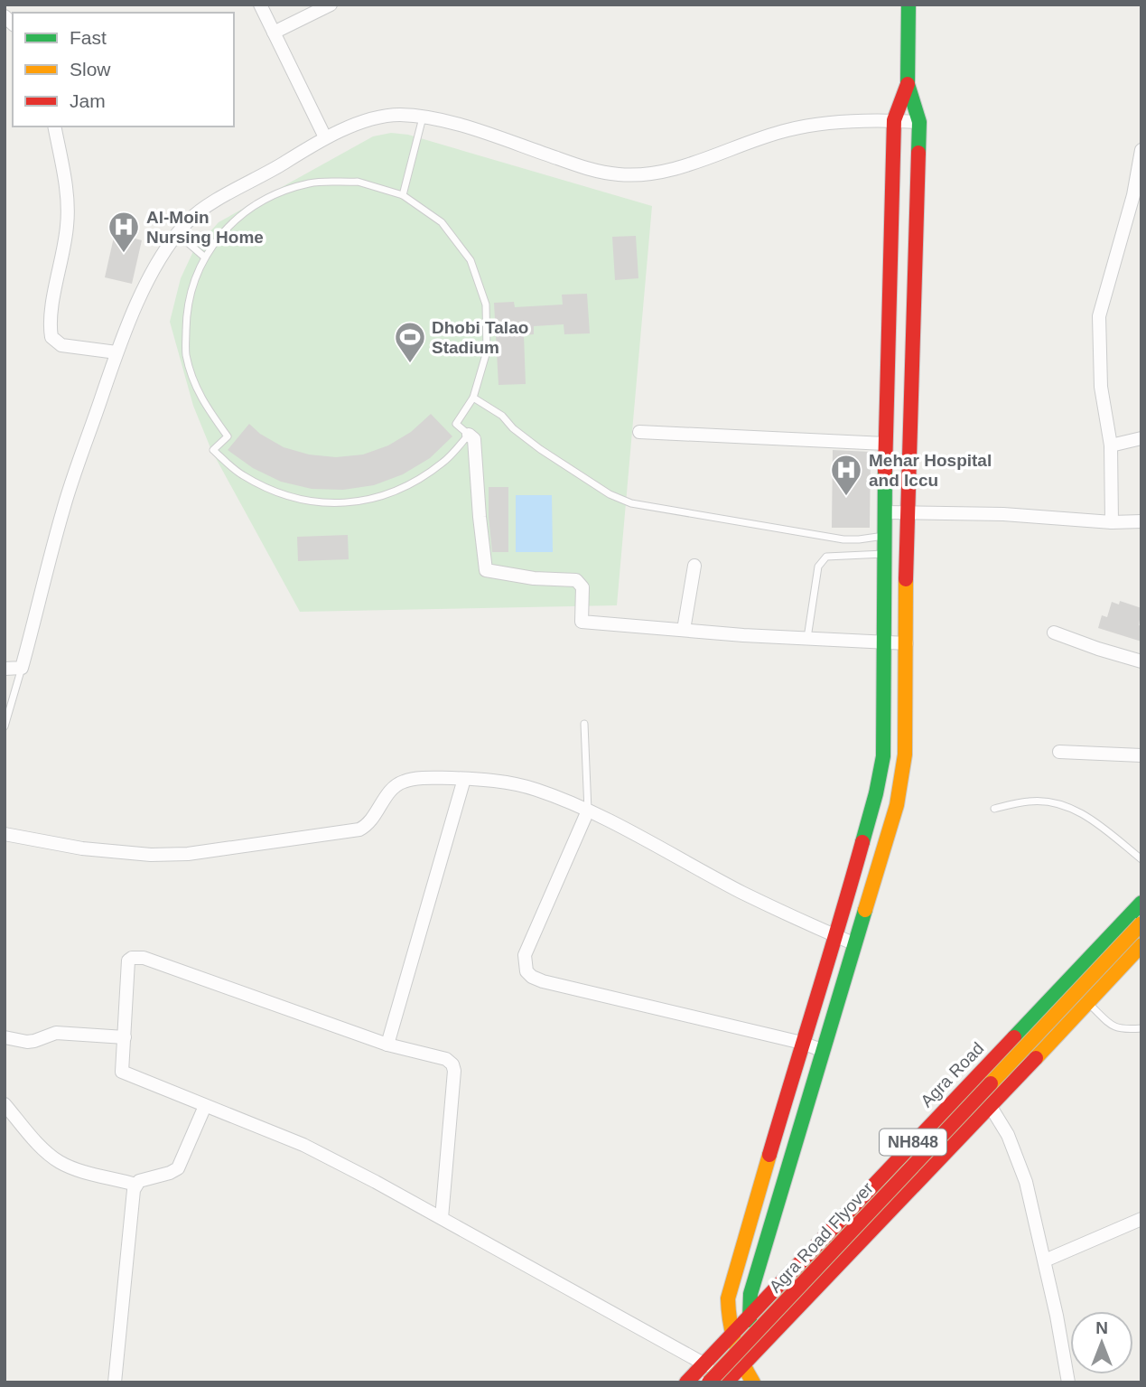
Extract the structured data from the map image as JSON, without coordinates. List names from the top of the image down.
{
  "streets": {
    "main road": ["Agra Road", "NH848", "Agra Road Flyover"]
  },
  "places": {
    "hospital": ["Al-Moin Nursing Home", "Mehar Hospital and Iccu"],
    "sports": ["Dhobi Talao Stadium"]
  },
  "legend": ["Fast", "Slow", "Jam"],
  "north": "top"
}
